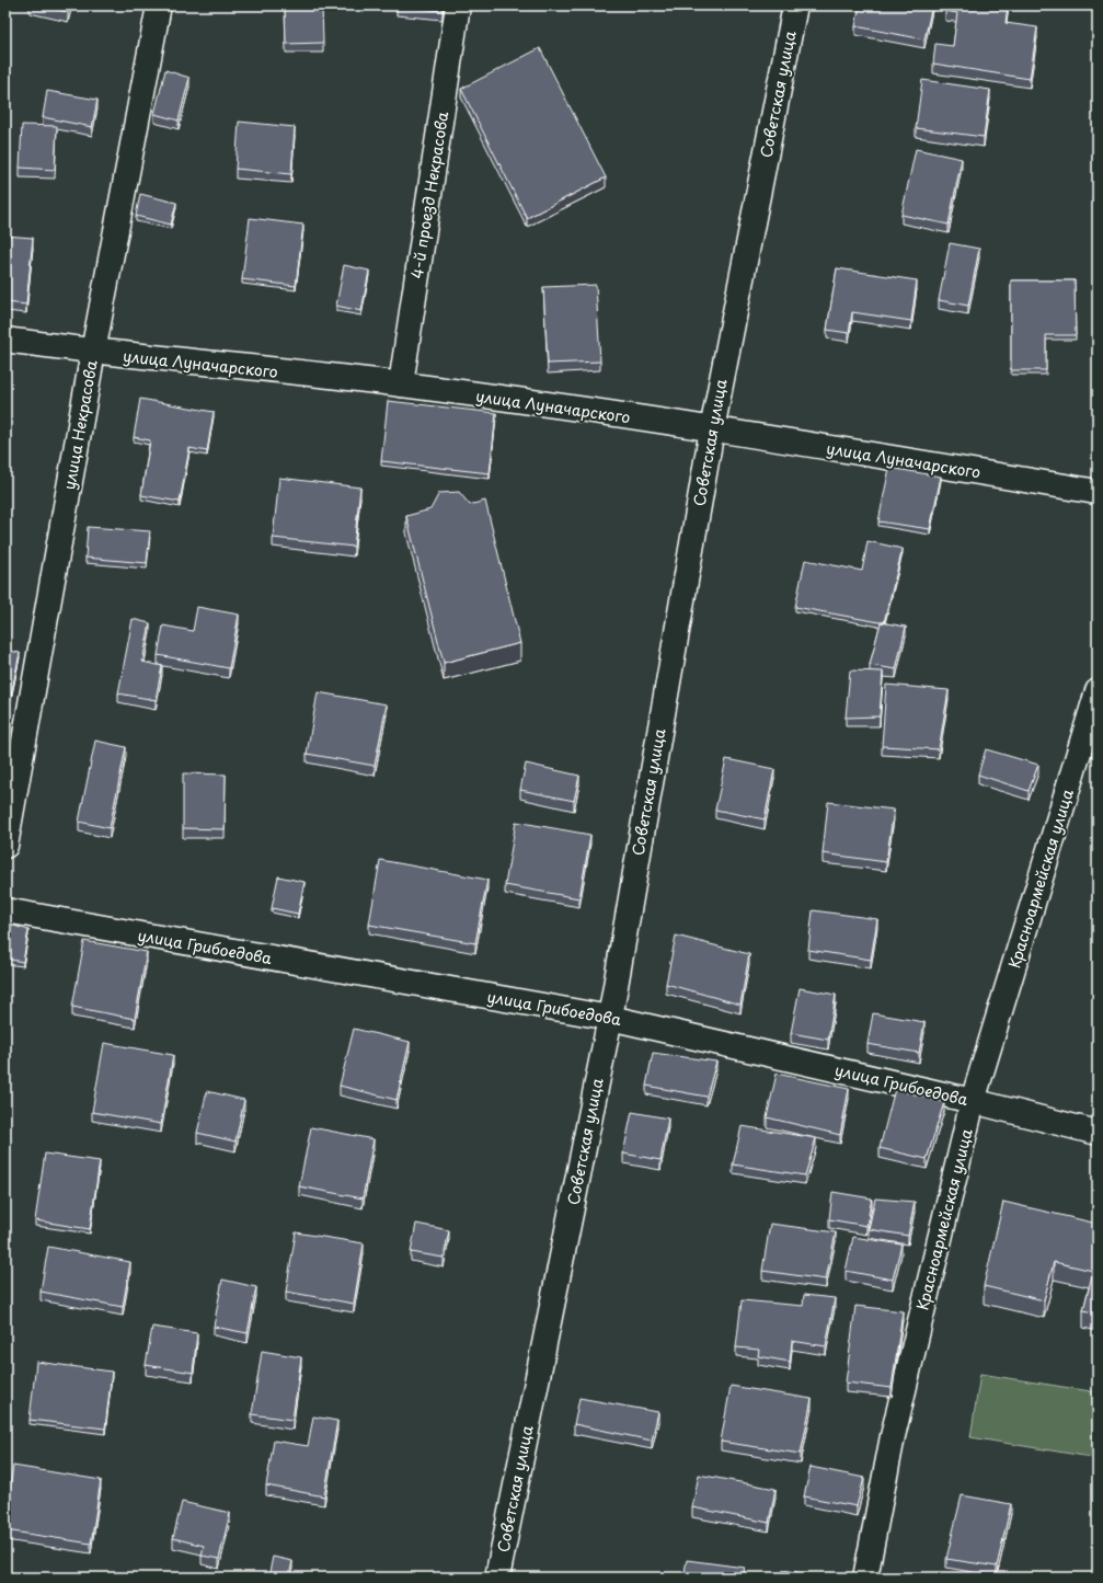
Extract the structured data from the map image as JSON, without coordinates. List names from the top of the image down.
{
  "streets": {
    "street": [
      "Советская улица",
      "4-й проезд Некрасова",
      "улица Луначарского",
      "улица Некрасова",
      "Красноармейская улица",
      "улица Грибоедова"
    ]
  },
  "crossings": [
    ["Советская улица", "улица Луначарского"],
    ["Советская улица", "улица Грибоедова"],
    ["4-й проезд Некрасова", "улица Луначарского"],
    ["улица Луначарского", "улица Некрасова"],
    ["Красноармейская улица", "улица Грибоедова"]
  ]
}
